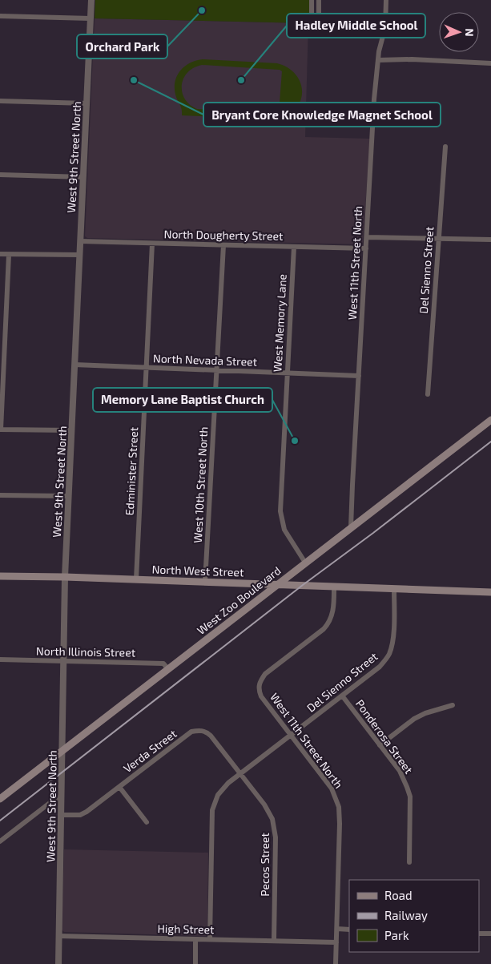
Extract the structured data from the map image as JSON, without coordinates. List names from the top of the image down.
{
  "streets": {
    "main road": ["North West Street", "West Zoo Boulevard"],
    "street": [
      "West 9th Street North",
      "North Dougherty Street",
      "West 11th Street North",
      "Del Sienno Street",
      "West Memory Lane",
      "North Nevada Street",
      "Edminister Street",
      "West 10th Street North",
      "North Illinois Street",
      "Ponderosa Street",
      "Verda Street",
      "Pecos Street",
      "High Street"
    ]
  },
  "crossings": [
    ["West 9th Street North", "North Dougherty Street"],
    ["West 9th Street North", "North Nevada Street"],
    ["West 9th Street North", "North West Street"],
    ["West 9th Street North", "West Zoo Boulevard"],
    ["West 9th Street North", "North Illinois Street"],
    ["West 9th Street North", "Verda Street"],
    ["West 9th Street North", "High Street"],
    ["North Dougherty Street", "West 11th Street North"],
    ["North Dougherty Street", "West Memory Lane"],
    ["North Dougherty Street", "Edminister Street"],
    ["North Dougherty Street", "West 10th Street North"],
    ["West 11th Street North", "Del Sienno Street"],
    ["West 11th Street North", "North Nevada Street"],
    ["West 11th Street North", "North West Street"],
    ["West 11th Street North", "West Zoo Boulevard"],
    ["West 11th Street North", "High Street"],
    ["Del Sienno Street", "North West Street"],
    ["Del Sienno Street", "Ponderosa Street"],
    ["Del Sienno Street", "Verda Street"],
    ["Del Sienno Street", "Pecos Street"],
    ["Del Sienno Street", "High Street"],
    ["West Memory Lane", "North Nevada Street"],
    ["West Memory Lane", "West Zoo Boulevard"],
    ["North Nevada Street", "Edminister Street"],
    ["North Nevada Street", "West 10th Street North"],
    ["Edminister Street", "North West Street"],
    ["West 10th Street North", "North West Street"],
    ["North West Street", "West Zoo Boulevard"],
    ["West Zoo Boulevard", "North Illinois Street"],
    ["Verda Street", "Pecos Street"],
    ["Pecos Street", "High Street"]
  ],
  "places": [
    "Orchard Park",
    "Bryant Core Knowledge Magnet School",
    "Hadley Middle School",
    "Memory Lane Baptist Church"
  ],
  "legend": ["Road", "Railway", "Park"],
  "north": "right"
}
